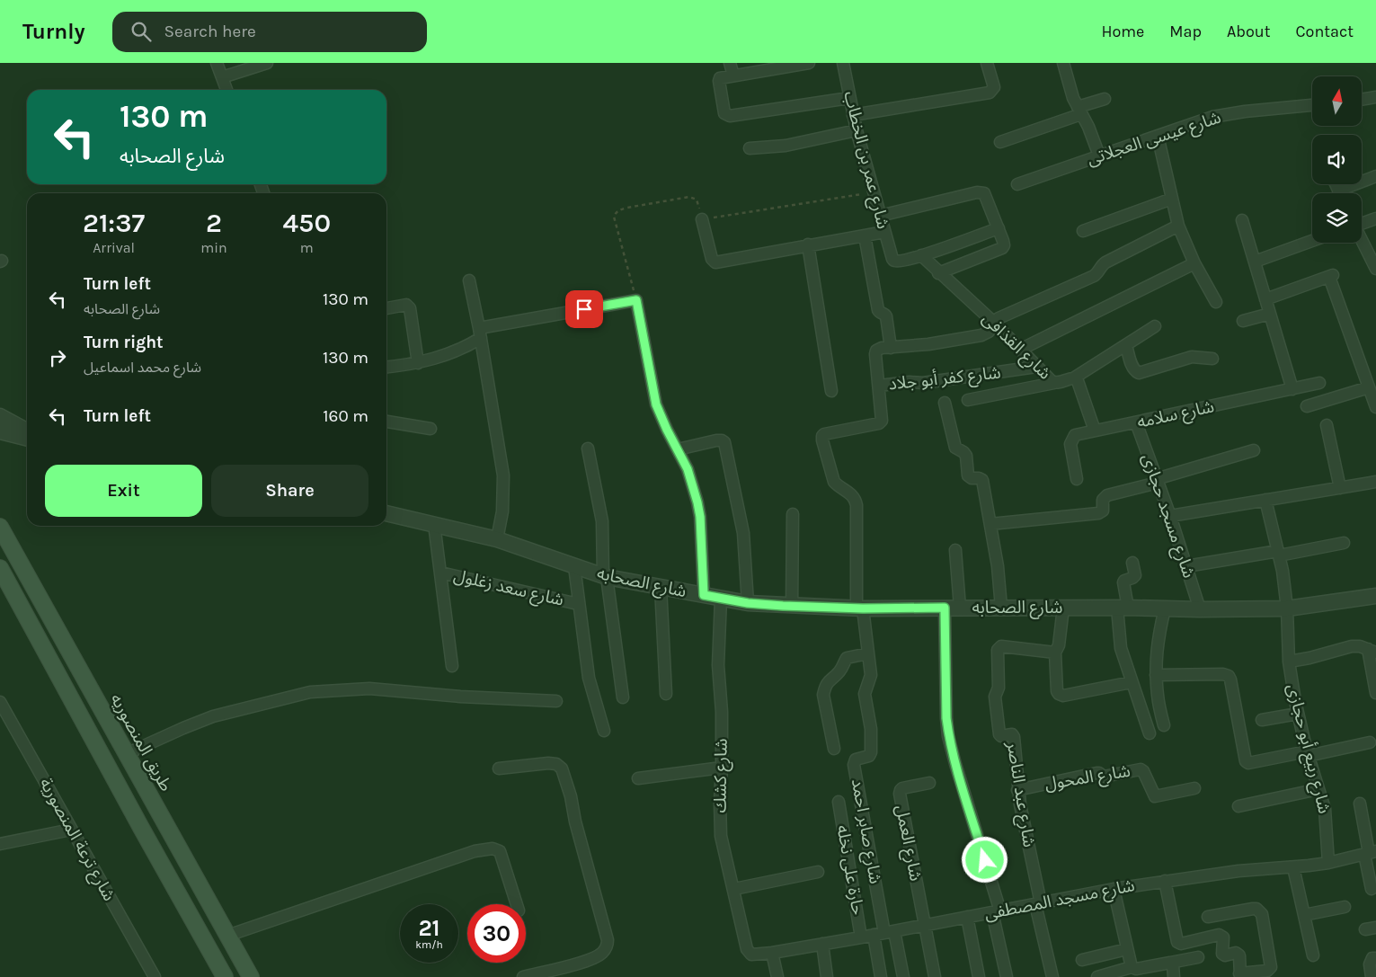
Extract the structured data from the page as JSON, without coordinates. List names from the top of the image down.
{
  "streets": {
    "main road": ["طريق المنصوريه"],
    "street": [
      "شارع عيسى العجلاتى",
      "شارع عمر بن الخطاب",
      "شارع القذافى",
      "شارع كفر أبو جلاد",
      "شارع سلامه",
      "شارع مسجد حجازى",
      "شارع الصحابه",
      "شارع سعد زغلول",
      "شارع ربيع أبو حجازى",
      "شارع كشك",
      "شارع المحول",
      "شارع عبد الناصر",
      "شارع صابر احمد",
      "شارع ترعة المنصورية",
      "شارع العمل",
      "حارة على نخله",
      "شارع مسجد المصطفى"
    ]
  },
  "crossings": [
    ["شارع عمر بن الخطاب", "شارع القذافى"],
    ["شارع القذافى", "شارع كفر أبو جلاد"],
    ["شارع القذافى", "شارع سلامه"],
    ["شارع كفر أبو جلاد", "شارع صابر احمد"],
    ["شارع سلامه", "شارع مسجد حجازى"],
    ["شارع مسجد حجازى", "شارع الصحابه"],
    ["شارع الصحابه", "شارع ربيع أبو حجازى"],
    ["شارع الصحابه", "شارع كشك"],
    ["شارع الصحابه", "شارع صابر احمد"],
    ["شارع ربيع أبو حجازى", "شارع مسجد المصطفى"],
    ["شارع كشك", "شارع مسجد المصطفى"],
    ["شارع المحول", "شارع عبد الناصر"],
    ["شارع عبد الناصر", "شارع مسجد المصطفى"],
    ["شارع صابر احمد", "شارع مسجد المصطفى"],
    ["شارع العمل", "شارع مسجد المصطفى"],
    ["حارة على نخله", "شارع مسجد المصطفى"]
  ],
  "north": "top",
  "page": {
    "header": "Turnly",
    "search": "Search here",
    "nav": [
      "Home",
      "Map",
      "About",
      "Contact"
    ],
    "turn": ["130 m", "شارع الصحابه"],
    "eta": [
      "21:37",
      "Arrival",
      "2",
      "min",
      "450",
      "m"
    ],
    "list": [
      {
        "name": "Turn left",
        "note": "شارع الصحابه",
        "value": "130 m"
      },
      {
        "name": "Turn right",
        "note": "شارع محمد اسماعيل",
        "value": "130 m"
      },
      {
        "name": "Turn left",
        "value": "160 m"
      }
    ],
    "buttons": ["Exit", "Share"],
    "speed": "21 km/h",
    "limit": "30"
  }
}
